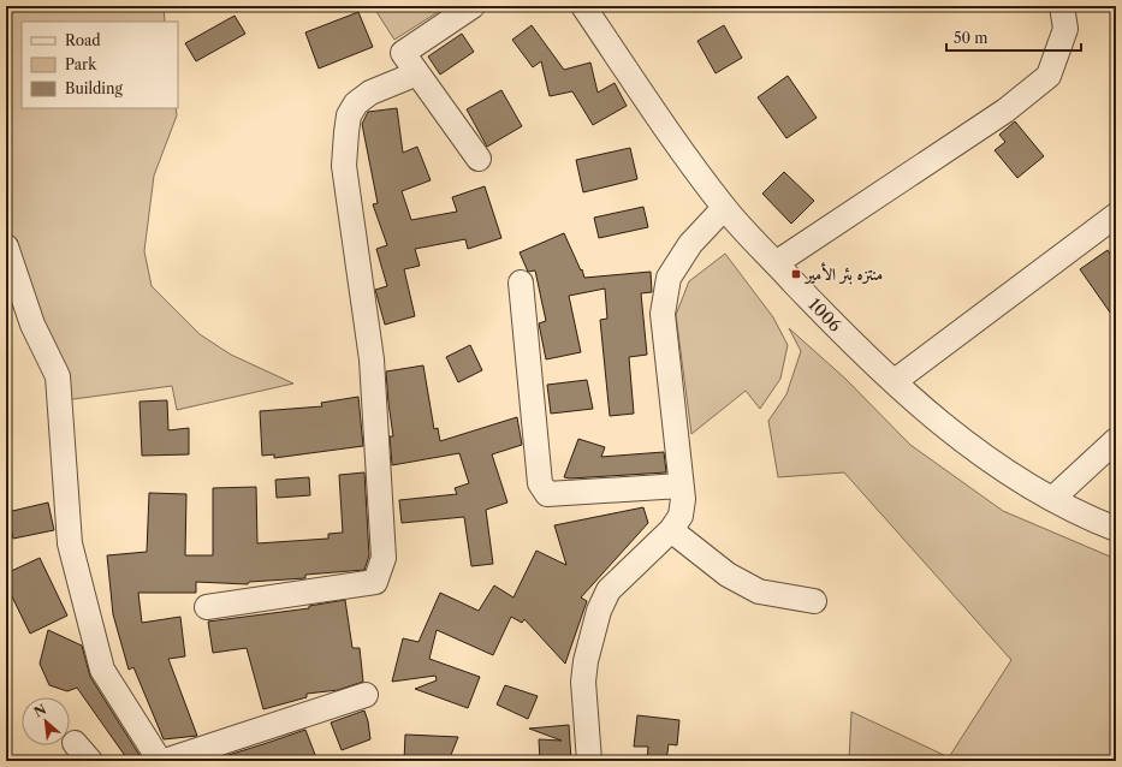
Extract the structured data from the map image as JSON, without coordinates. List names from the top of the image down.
{
  "streets": {
    "street": ["1006"]
  },
  "places": {
    "transit": ["منتزه بئر الأمير"]
  },
  "legend": ["Road", "Park", "Building"],
  "scale_bar": "50 m",
  "north": "top left"
}
